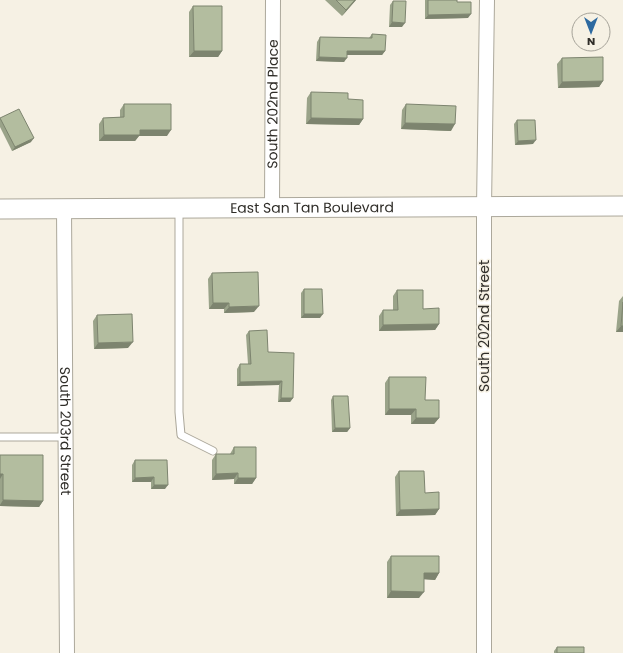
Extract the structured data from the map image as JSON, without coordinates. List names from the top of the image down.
{
  "streets": {
    "street": [
      "South 202nd Place",
      "East San Tan Boulevard",
      "South 202nd Street",
      "South 203rd Street"
    ]
  },
  "crossings": [
    ["South 202nd Place", "East San Tan Boulevard"],
    ["East San Tan Boulevard", "South 202nd Street"],
    ["East San Tan Boulevard", "South 203rd Street"]
  ],
  "north": "bottom"
}
